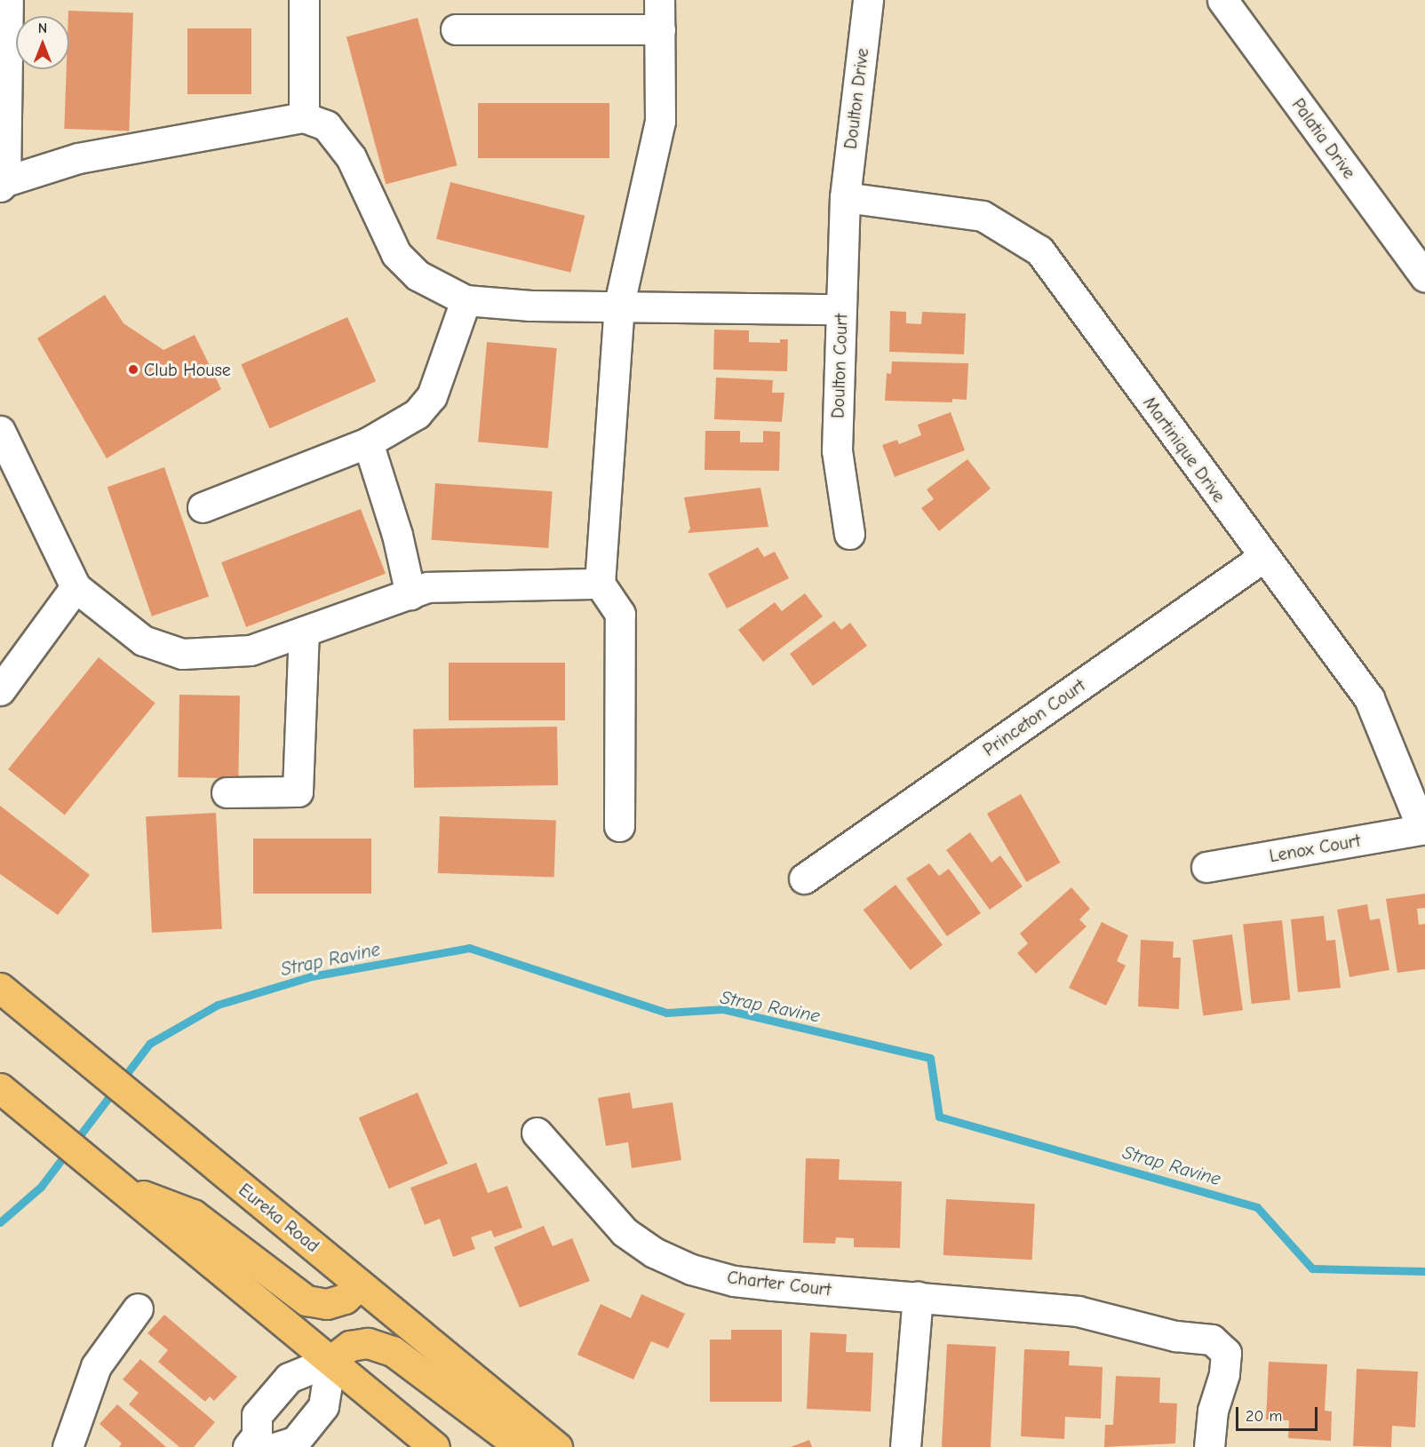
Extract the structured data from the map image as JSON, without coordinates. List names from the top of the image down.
{
  "streets": {
    "main road": ["Eureka Road"],
    "street": [
      "Doulton Drive",
      "Palatia Drive",
      "Doulton Court",
      "Martinique Drive",
      "Princeton Court",
      "Lenox Court",
      "Charter Court"
    ]
  },
  "crossings": [
    ["Doulton Drive", "Doulton Court"],
    ["Doulton Drive", "Martinique Drive"],
    ["Doulton Court", "Martinique Drive"],
    ["Martinique Drive", "Princeton Court"],
    ["Martinique Drive", "Lenox Court"]
  ],
  "water": ["Strap Ravine"],
  "places": ["Club House"],
  "scale_bar": "20 m",
  "north": "top"
}
